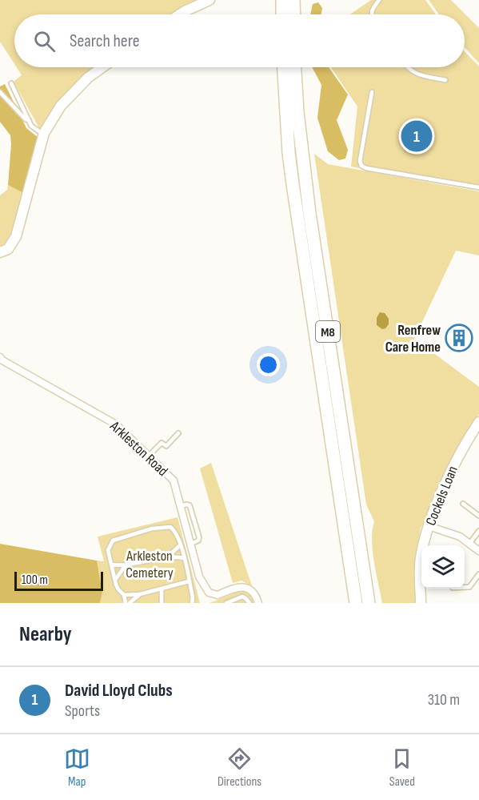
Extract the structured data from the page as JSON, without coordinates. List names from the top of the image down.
{
  "streets": {
    "highway": ["M8"],
    "street": ["Arkleston Road", "Cockels Loan"]
  },
  "parks": ["Arkleston Cemetery"],
  "places": {
    "building": ["Renfrew Care Home"]
  },
  "scale_bar": "100 m",
  "page": {
    "search": "Search here",
    "pins": "1",
    "scale": "100 m",
    "heading": "Nearby",
    "list": [
      {
        "mark": "1",
        "name": "David Lloyd Clubs",
        "note": "Sports",
        "value": "310 m"
      }
    ],
    "nav": ["Map", "Directions", "Saved"]
  }
}
